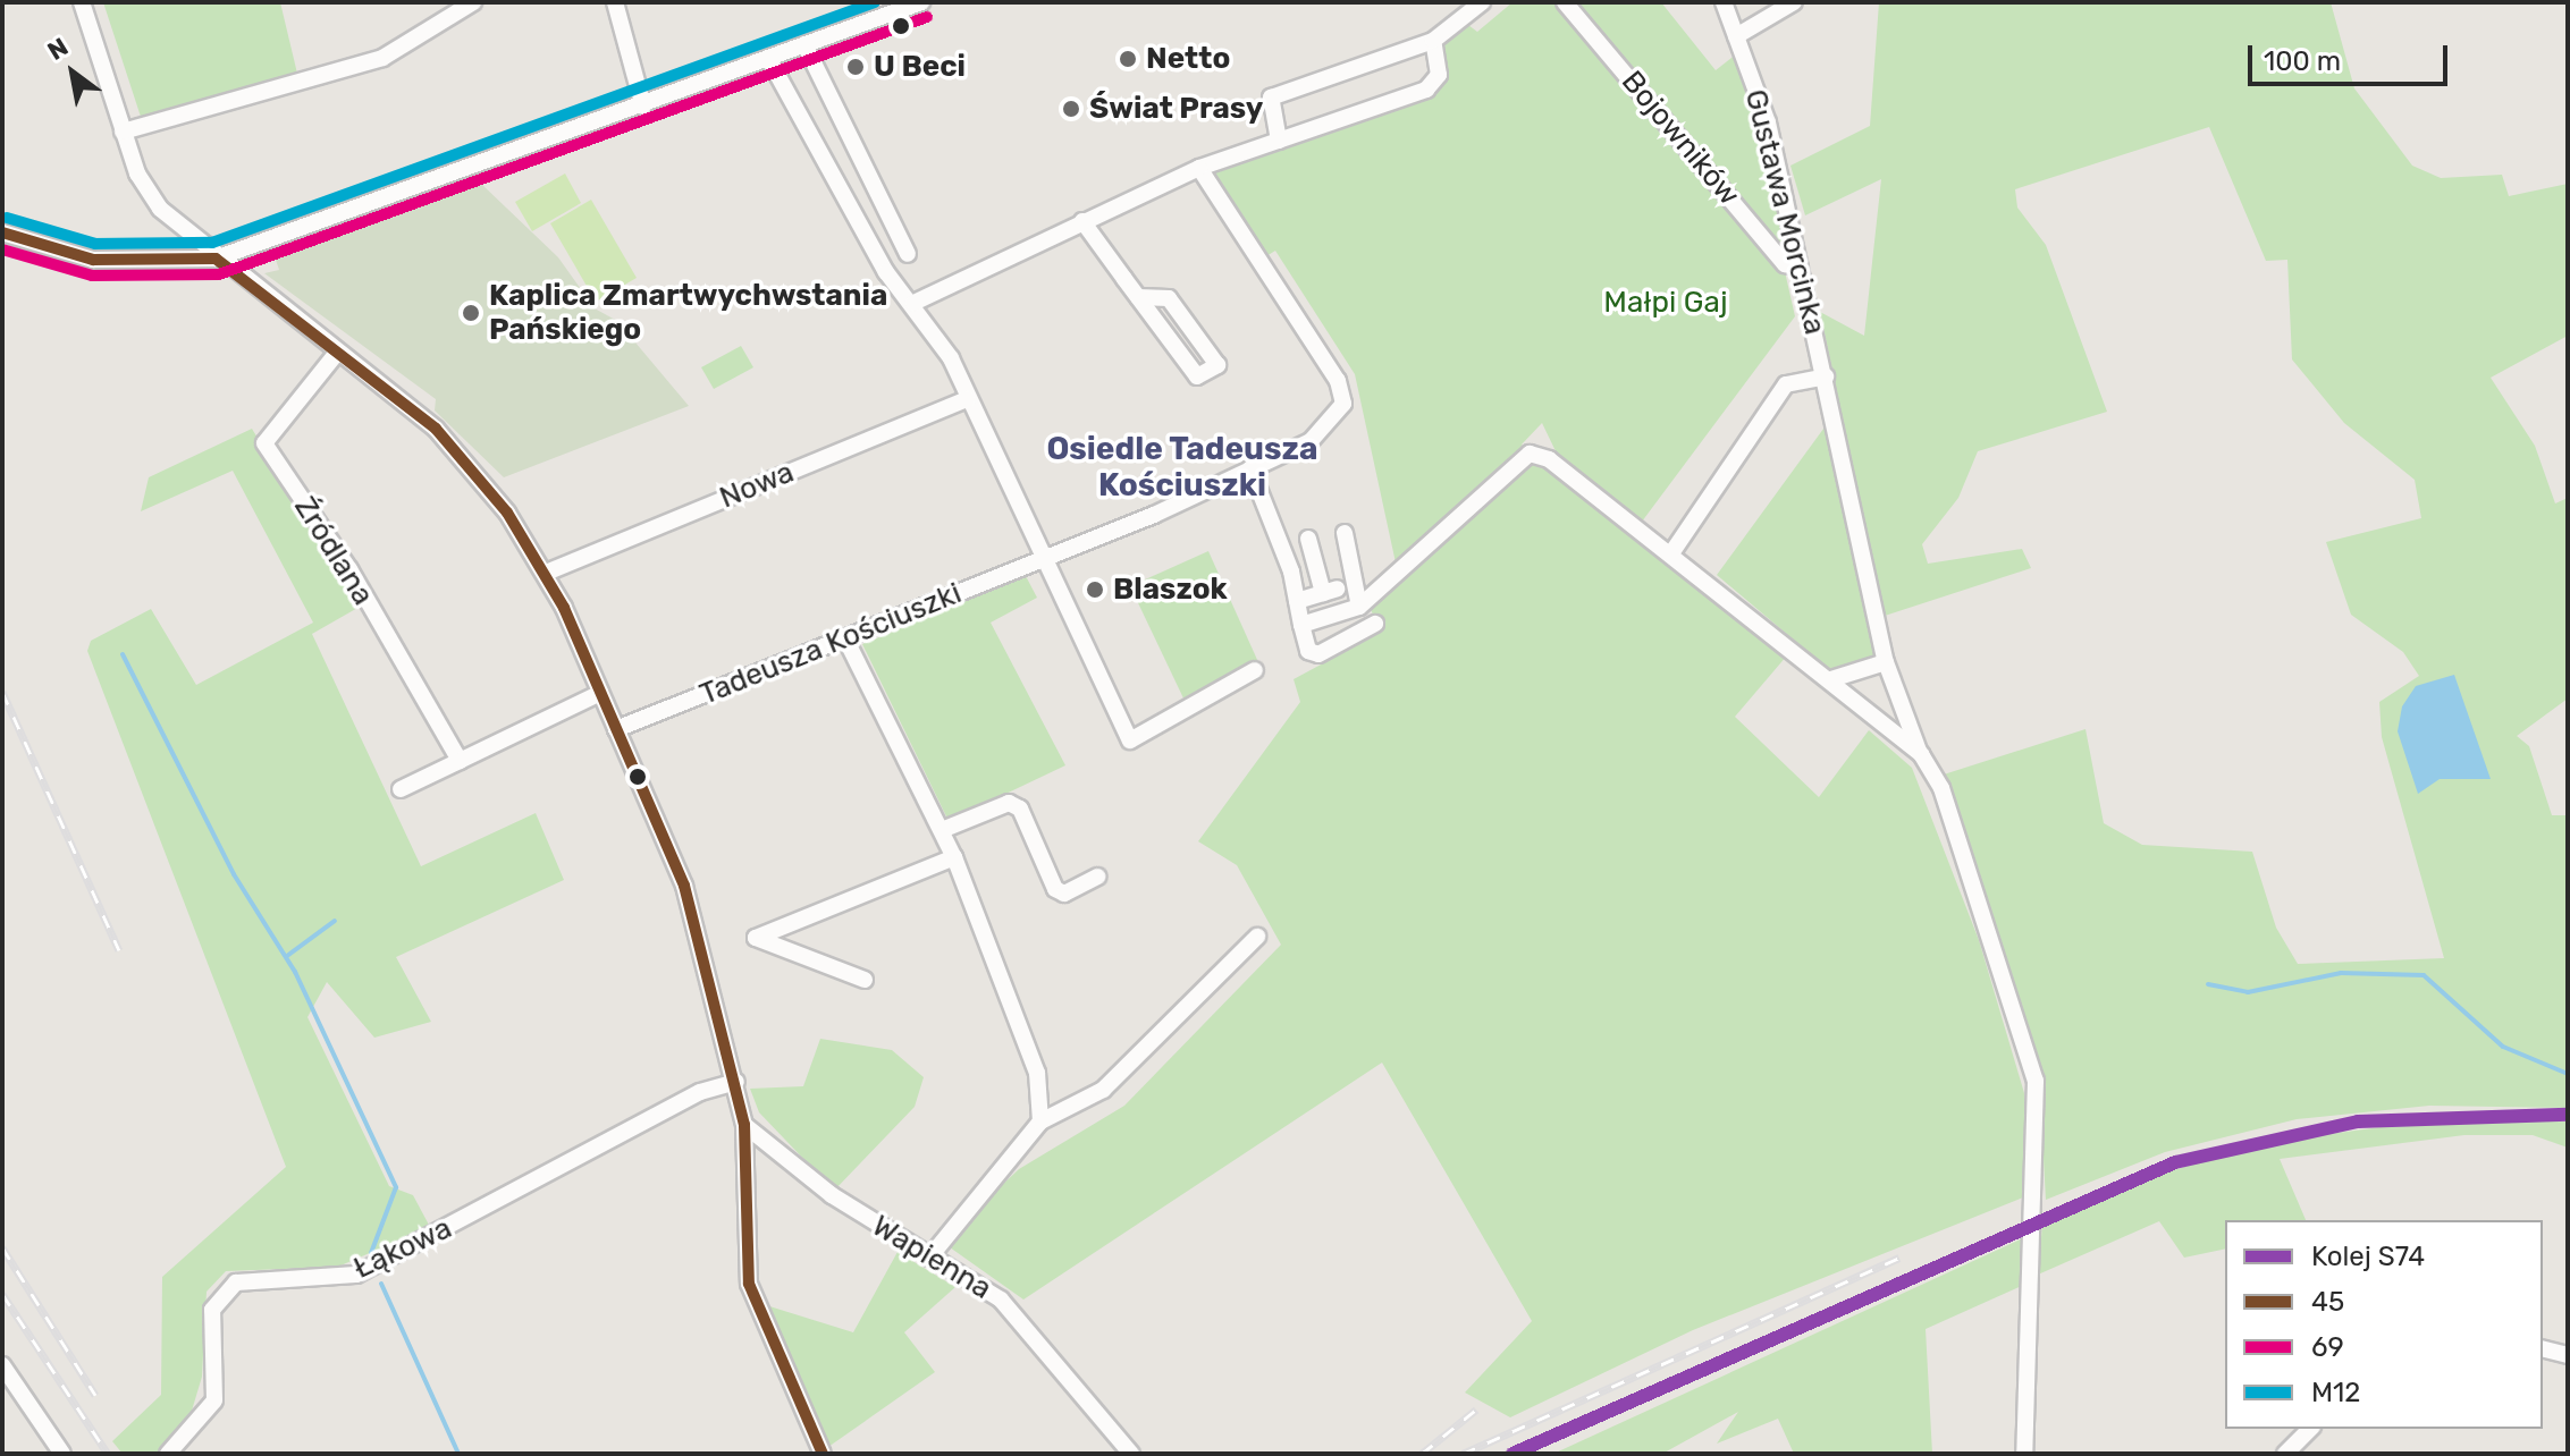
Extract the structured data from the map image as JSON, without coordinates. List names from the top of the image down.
{
  "streets": {
    "street": [
      "Bojowników",
      "Gustawa Morcinka",
      "Nowa",
      "Źródlana",
      "Tadeusza Kościuszki",
      "Łąkowa",
      "Wapienna"
    ]
  },
  "crossings": [
    ["Bojowników", "Gustawa Morcinka"]
  ],
  "districts": ["Osiedle Tadeusza Kościuszki"],
  "parks": ["Małpi Gaj"],
  "places": [
    "Netto",
    "U Beci",
    "Świat Prasy",
    "Kaplica Zmartwychwstania Pańskiego",
    "Blaszok"
  ],
  "lines": [
    "transit line M12",
    "transit line 69",
    "transit line 45",
    "rail line S74"
  ],
  "legend": [
    "Kolej S74",
    "45",
    "69",
    "M12"
  ],
  "scale_bar": "100 m",
  "north": "top left"
}
